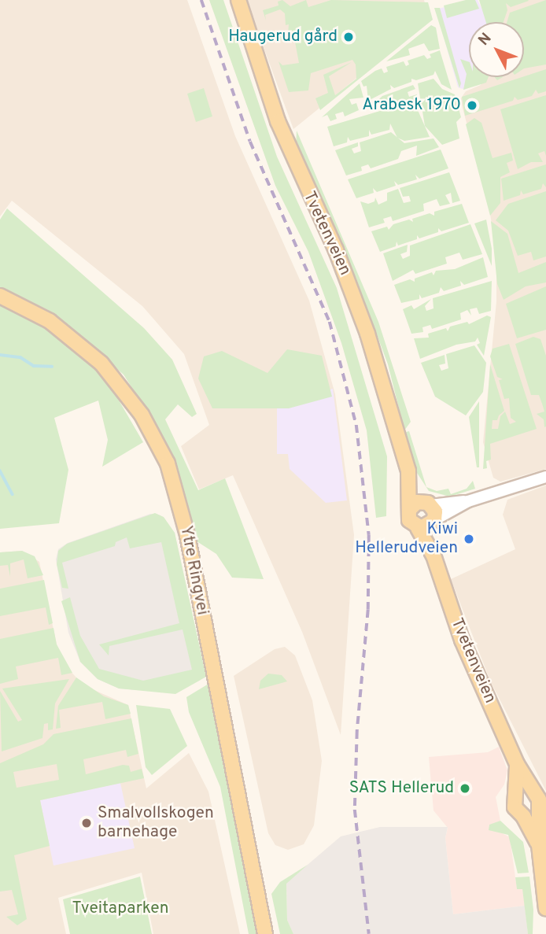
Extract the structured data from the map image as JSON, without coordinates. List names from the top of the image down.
{
  "streets": {
    "main road": ["Tvetenveien", "Ytre Ringvei"]
  },
  "parks": ["Tveitaparken"],
  "places": [
    "Haugerud gård",
    "Arabesk 1970",
    "Kiwi Hellerudveien",
    "SATS Hellerud",
    "Smalvollskogen barnehage"
  ],
  "north": "top left"
}
